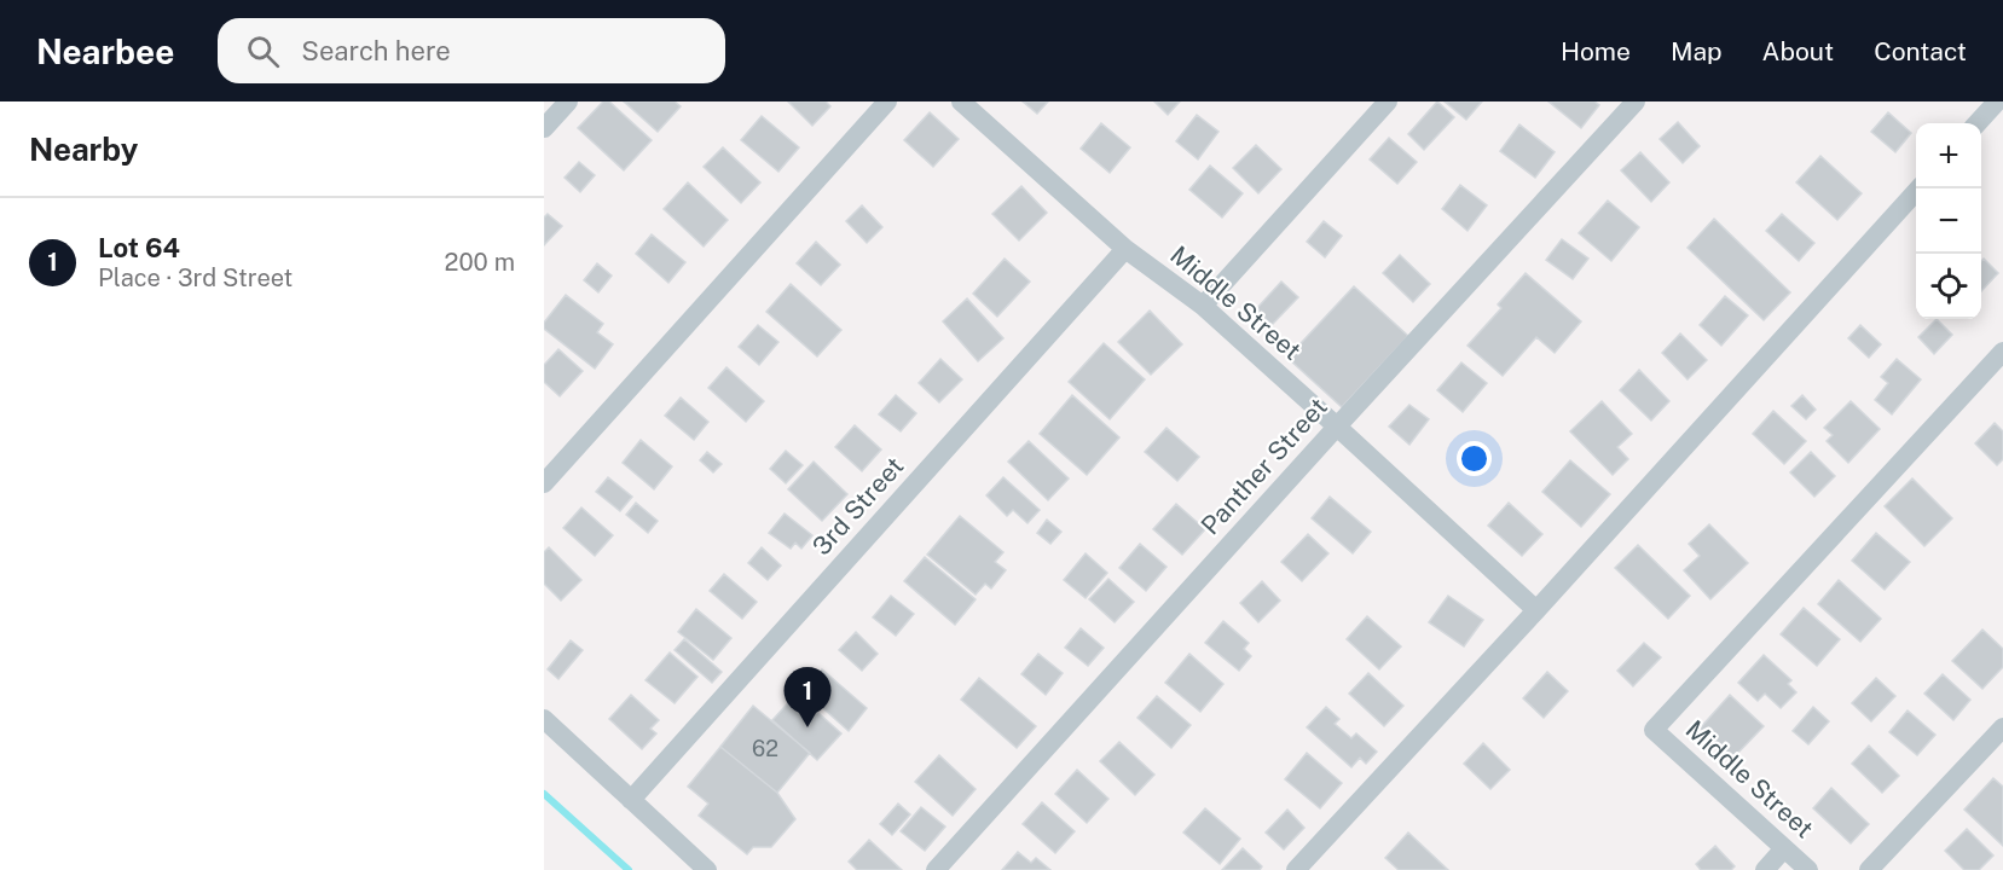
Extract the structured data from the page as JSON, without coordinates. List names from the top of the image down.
{
  "streets": {
    "street": ["Middle Street", "Panther Street", "3rd Street"]
  },
  "crossings": [
    ["Middle Street", "Panther Street"],
    ["Middle Street", "3rd Street"]
  ],
  "house_numbers": ["62"],
  "page": {
    "header": "Nearbee",
    "search": "Search here",
    "nav": [
      "Home",
      "Map",
      "About",
      "Contact"
    ],
    "heading": "Nearby",
    "map_buttons": ["+", "−"],
    "list": [
      {
        "mark": "1",
        "name": "Lot 64",
        "note": "Place · 3rd Street",
        "value": "200 m"
      }
    ],
    "pins": "1"
  }
}
